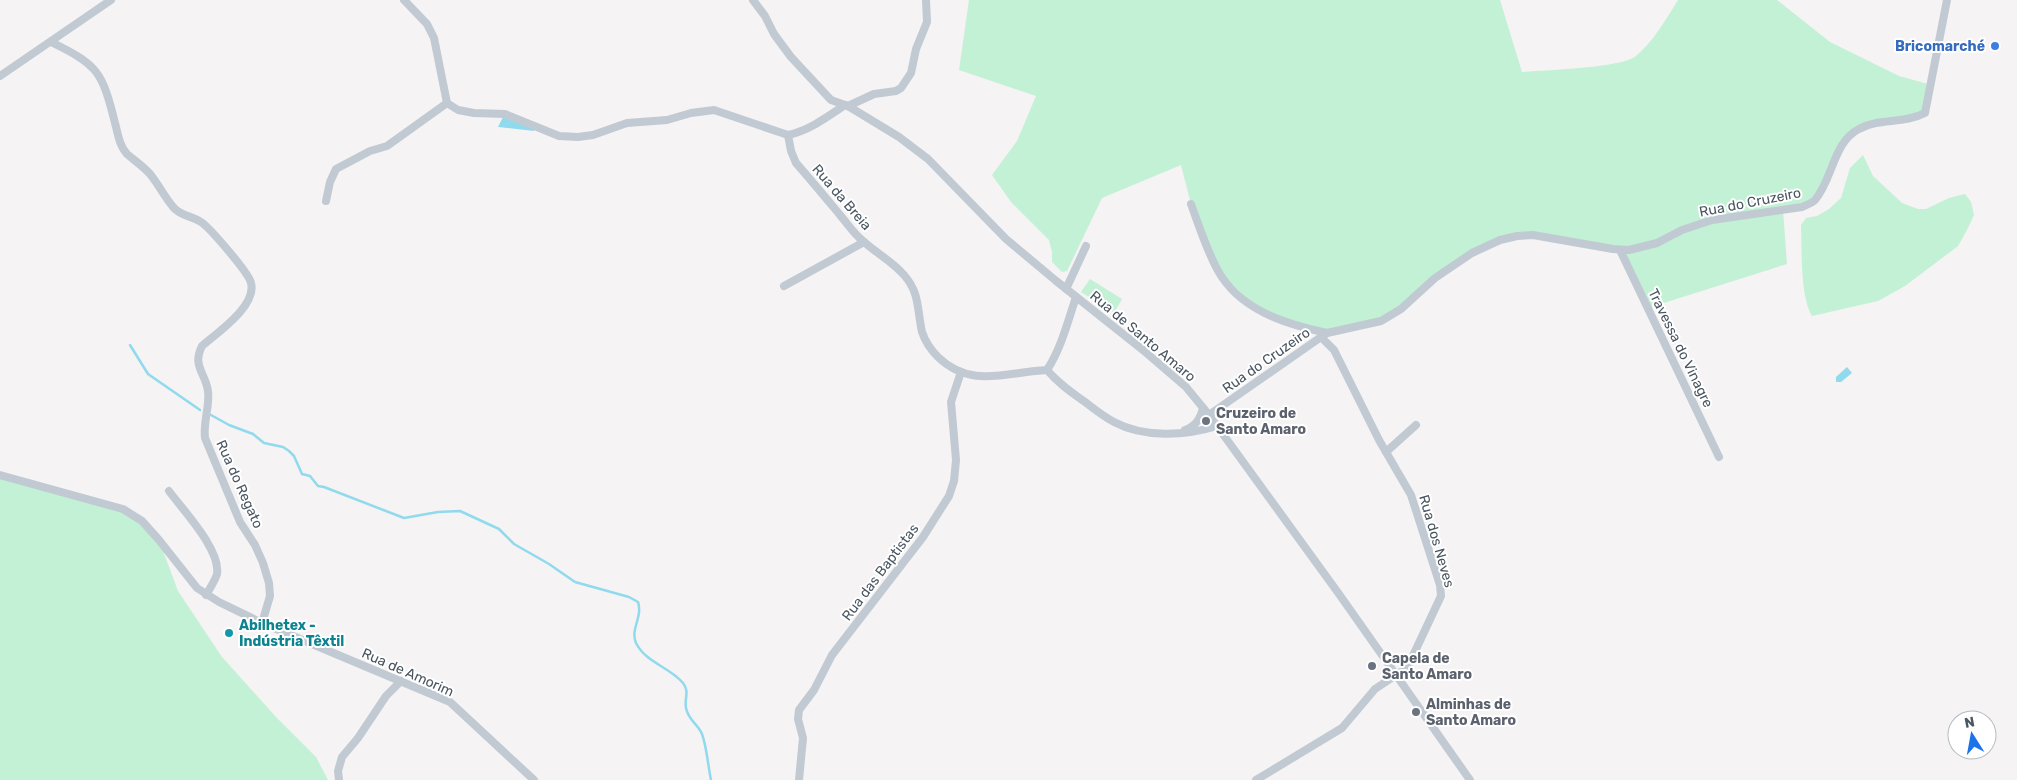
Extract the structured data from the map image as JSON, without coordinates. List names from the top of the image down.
{
  "streets": {
    "street": [
      "Rua da Breia",
      "Rua do Cruzeiro",
      "Rua de Santo Amaro",
      "Travessa do Vinagre",
      "Rua do Regato",
      "Rua dos Neves",
      "Rua das Baptistas",
      "Rua de Amorim"
    ]
  },
  "crossings": [
    ["Rua da Breia", "Rua das Baptistas"],
    ["Rua do Cruzeiro", "Rua de Santo Amaro"],
    ["Rua do Cruzeiro", "Travessa do Vinagre"],
    ["Rua do Cruzeiro", "Rua dos Neves"],
    ["Rua de Santo Amaro", "Rua dos Neves"],
    ["Rua do Regato", "Rua de Amorim"]
  ],
  "places": [
    "Bricomarché",
    "Cruzeiro de Santo Amaro",
    "Abilhetex - Indústria Têxtil",
    "Capela de Santo Amaro",
    "Alminhas de Santo Amaro"
  ],
  "north": "top"
}
